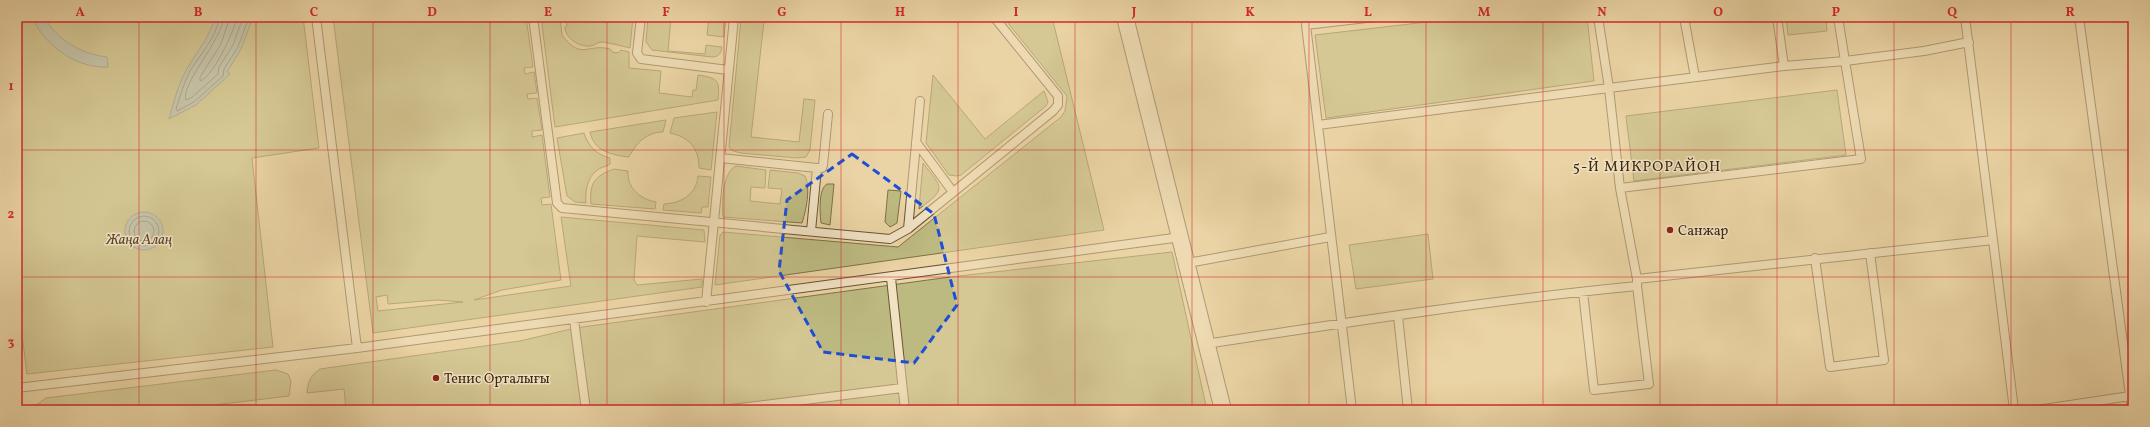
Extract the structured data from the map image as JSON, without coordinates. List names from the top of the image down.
{
  "districts": ["5-Й МИКРОРАЙОН"],
  "parks": ["Жаңа Алаң"],
  "places": ["Санжар", "Тенис Орталығы"],
  "grid": {
    "columns": [
      "A",
      "B",
      "C",
      "D",
      "E",
      "F",
      "G",
      "H",
      "I",
      "J",
      "K",
      "L",
      "M",
      "N",
      "O",
      "P",
      "Q",
      "R"
    ],
    "rows": ["1", "2", "3"]
  }
}
